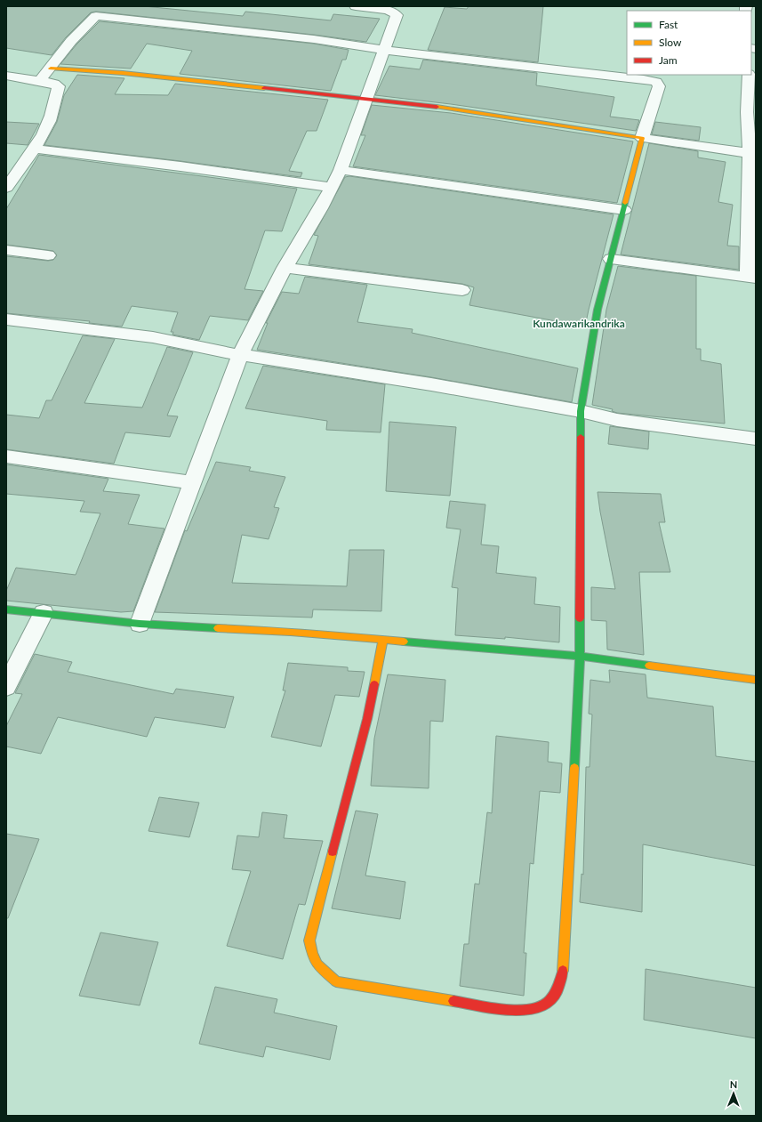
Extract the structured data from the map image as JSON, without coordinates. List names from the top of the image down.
{
  "districts": ["Kundawarikandrika"],
  "legend": ["Fast", "Slow", "Jam"],
  "north": "top"
}
